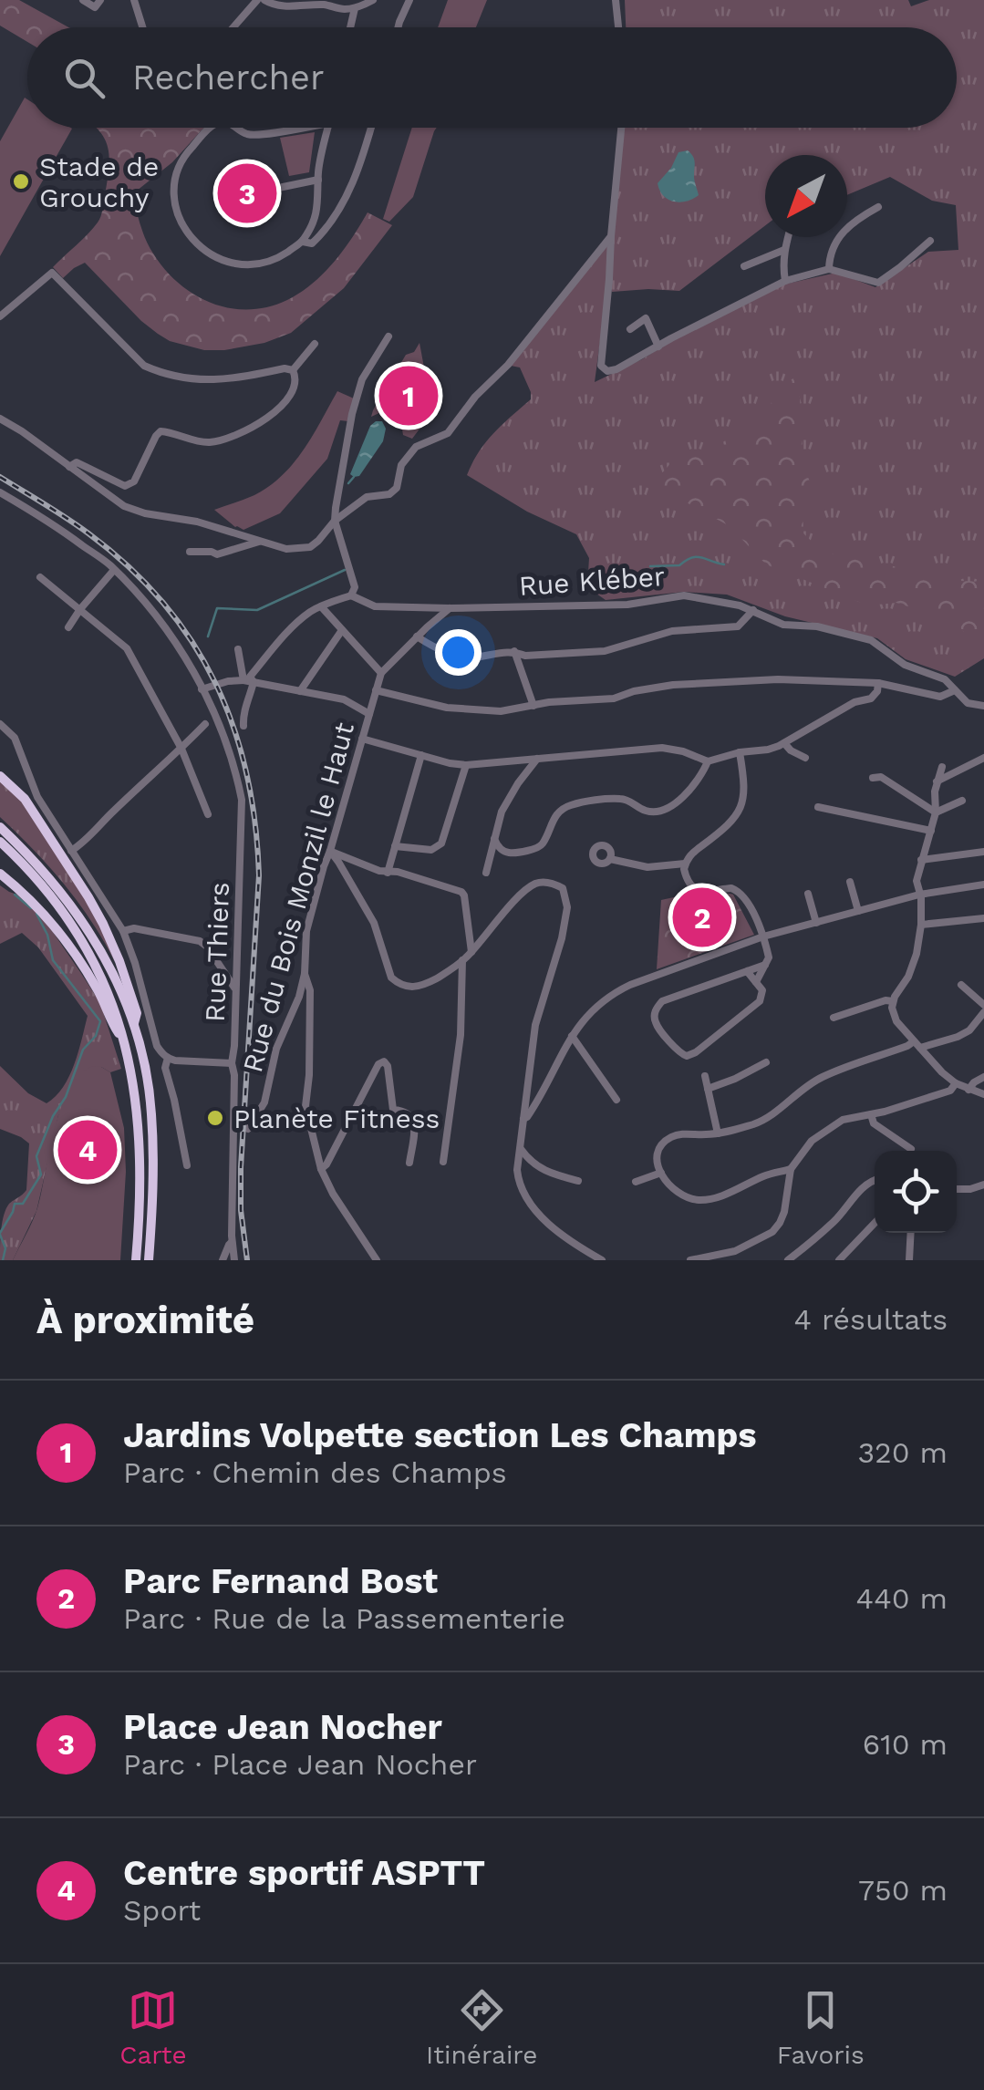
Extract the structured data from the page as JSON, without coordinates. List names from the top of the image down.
{
  "streets": {
    "street": ["Rue Kléber", "Rue du Bois Monzil le Haut", "Rue Thiers"]
  },
  "places": ["Stade de Grouchy", "Planète Fitness"],
  "north": "bottom left",
  "page": {
    "search": "Rechercher",
    "pins": [
      "3",
      "1",
      "2",
      "4"
    ],
    "heading": ["À proximité", "4 résultats"],
    "list": [
      {
        "mark": "1",
        "name": "Jardins Volpette section Les Champs",
        "note": "Parc · Chemin des Champs",
        "value": "320 m"
      },
      {
        "mark": "2",
        "name": "Parc Fernand Bost",
        "note": "Parc · Rue de la Passementerie",
        "value": "440 m"
      },
      {
        "mark": "3",
        "name": "Place Jean Nocher",
        "note": "Parc · Place Jean Nocher",
        "value": "610 m"
      },
      {
        "mark": "4",
        "name": "Centre sportif ASPTT",
        "note": "Sport",
        "value": "750 m"
      }
    ],
    "nav": ["Carte", "Itinéraire", "Favoris"]
  }
}
